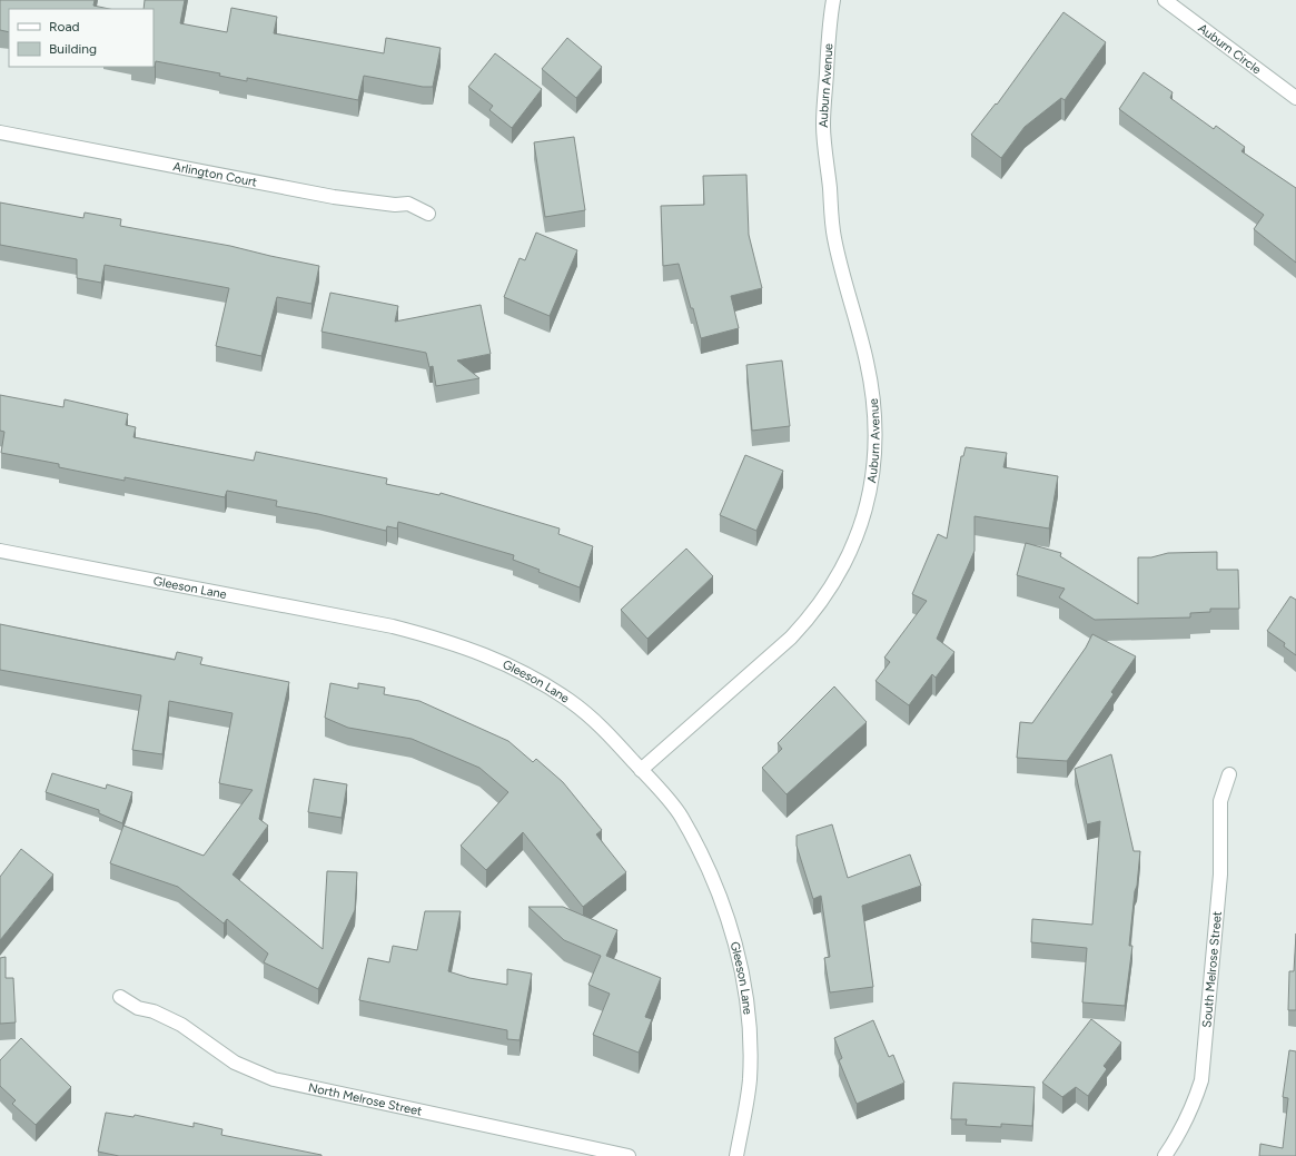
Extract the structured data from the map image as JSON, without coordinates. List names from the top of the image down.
{
  "streets": {
    "street": [
      "Auburn Circle",
      "Auburn Avenue",
      "Arlington Court",
      "Gleeson Lane",
      "South Melrose Street",
      "North Melrose Street"
    ]
  },
  "crossings": [
    ["Auburn Avenue", "Gleeson Lane"]
  ],
  "legend": ["Road", "Building"]
}
